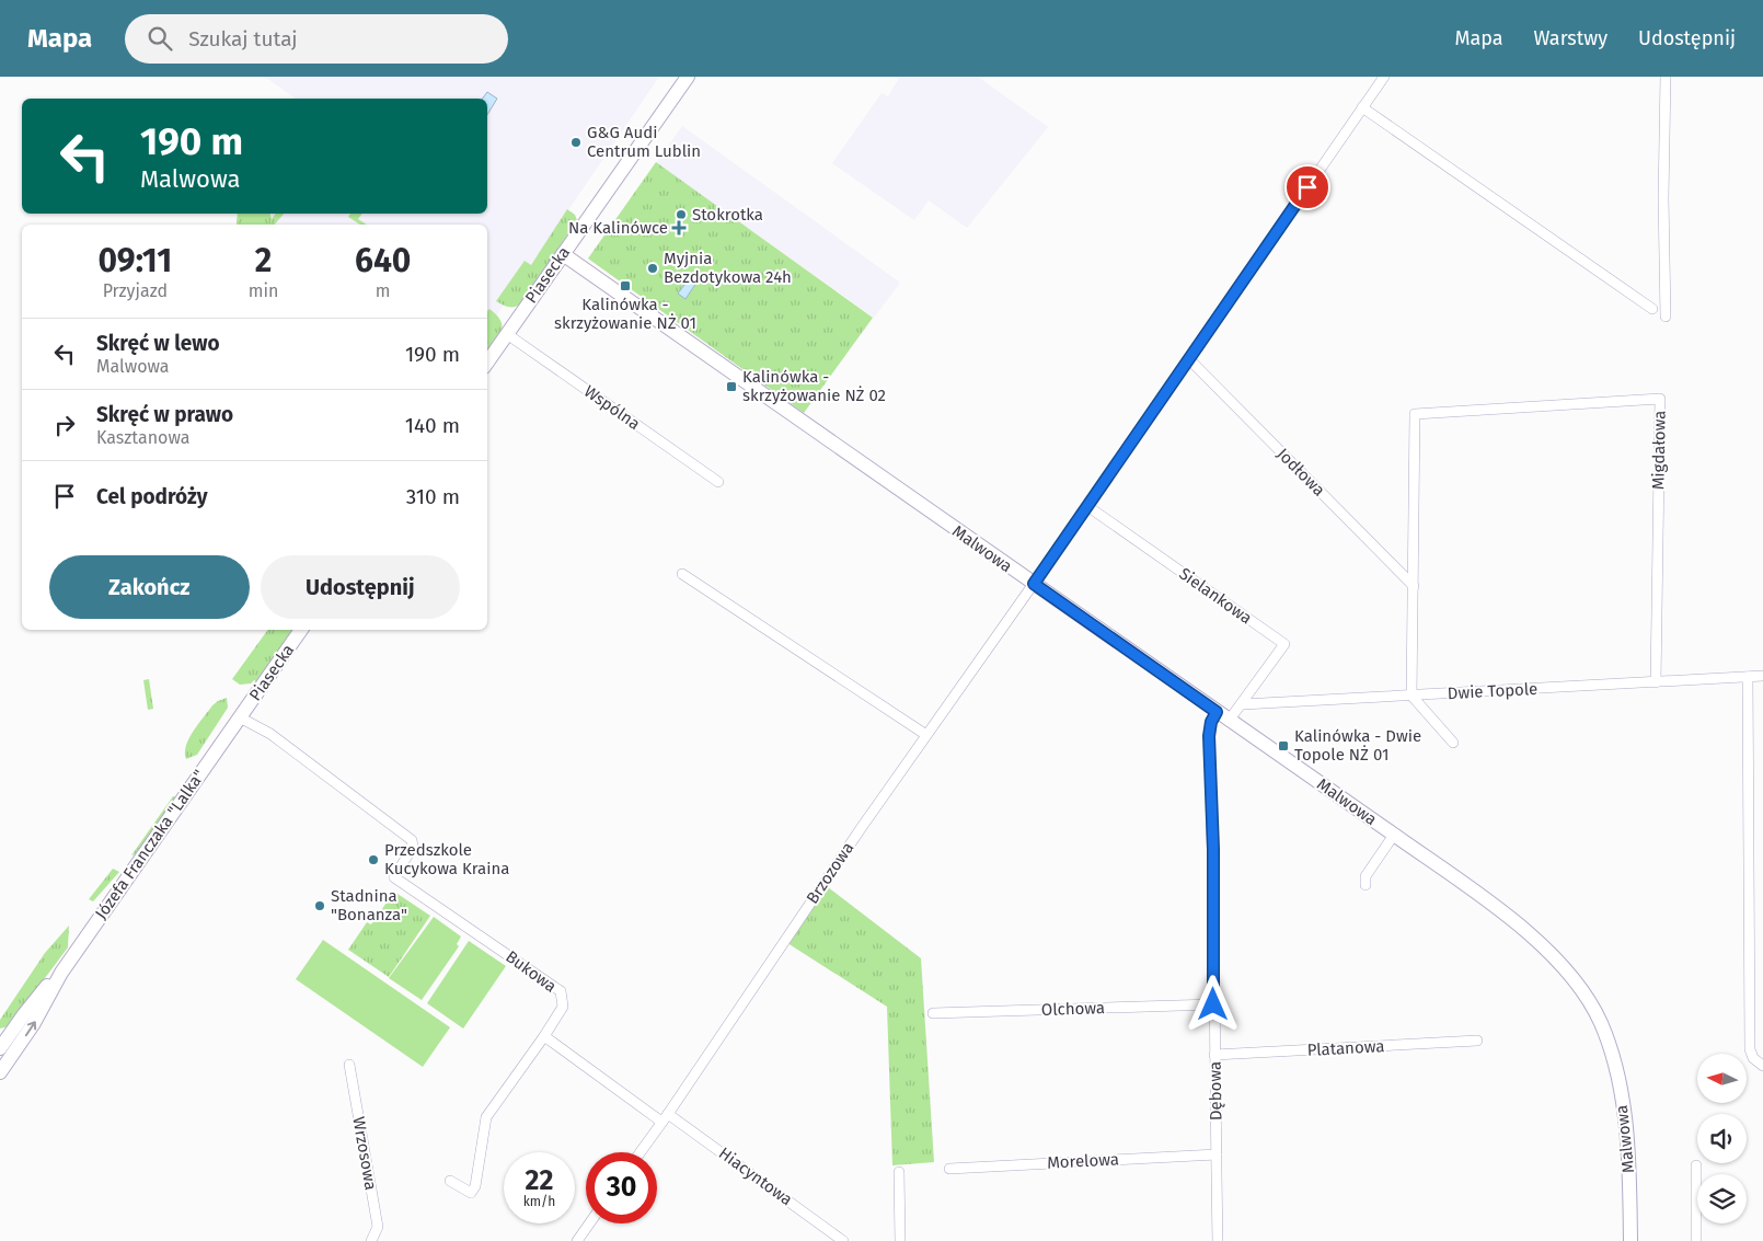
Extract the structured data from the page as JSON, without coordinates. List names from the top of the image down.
{
  "streets": {
    "street": [
      "Piasecka",
      "Wspólna",
      "Migdałowa",
      "Jodłowa",
      "Malwowa",
      "Sielankowa",
      "Dwie Topole",
      "Józefa Franczaka \"Lalka\"",
      "Brzozowa",
      "Bukowa",
      "Olchowa",
      "Platanowa",
      "Dębowa",
      "Wrzosowa",
      "Morelowa",
      "Hiacyntowa"
    ]
  },
  "crossings": [
    ["Piasecka", "Wspólna"],
    ["Piasecka", "Malwowa"],
    ["Piasecka", "Józefa Franczaka \"Lalka\""],
    ["Piasecka", "Bukowa"],
    ["Migdałowa", "Jodłowa"],
    ["Migdałowa", "Dwie Topole"],
    ["Jodłowa", "Brzozowa"],
    ["Malwowa", "Brzozowa"],
    ["Malwowa", "Dębowa"],
    ["Sielankowa", "Dwie Topole"],
    ["Sielankowa", "Brzozowa"],
    ["Józefa Franczaka \"Lalka\"", "Bukowa"],
    ["Brzozowa", "Hiacyntowa"],
    ["Olchowa", "Dębowa"],
    ["Platanowa", "Dębowa"],
    ["Dębowa", "Morelowa"]
  ],
  "places": {
    "other": [
      "G&G Audi Centrum Lublin",
      "Stokrotka",
      "Myjnia Bezdotykowa 24h",
      "Przedszkole Kucykowa Kraina",
      "Stadnina \"Bonanza\""
    ],
    "health": ["Na Kalinówce"],
    "transit": ["Kalinówka - skrzyżowanie NŻ 01", "Kalinówka - skrzyżowanie NŻ 02", "Kalinówka - Dwie Topole NŻ 01"]
  },
  "north": "left",
  "page": {
    "header": "Mapa",
    "search": "Szukaj tutaj",
    "nav": ["Mapa", "Warstwy", "Udostępnij"],
    "turn": ["190 m", "Malwowa"],
    "eta": [
      "09:11",
      "Przyjazd",
      "2",
      "min",
      "640",
      "m"
    ],
    "list": [
      {
        "name": "Skręć w lewo",
        "note": "Malwowa",
        "value": "190 m"
      },
      {
        "name": "Skręć w prawo",
        "note": "Kasztanowa",
        "value": "140 m"
      },
      {
        "name": "Cel podróży",
        "value": "310 m"
      }
    ],
    "buttons": ["Zakończ", "Udostępnij"],
    "speed": "22 km/h",
    "limit": "30"
  }
}
